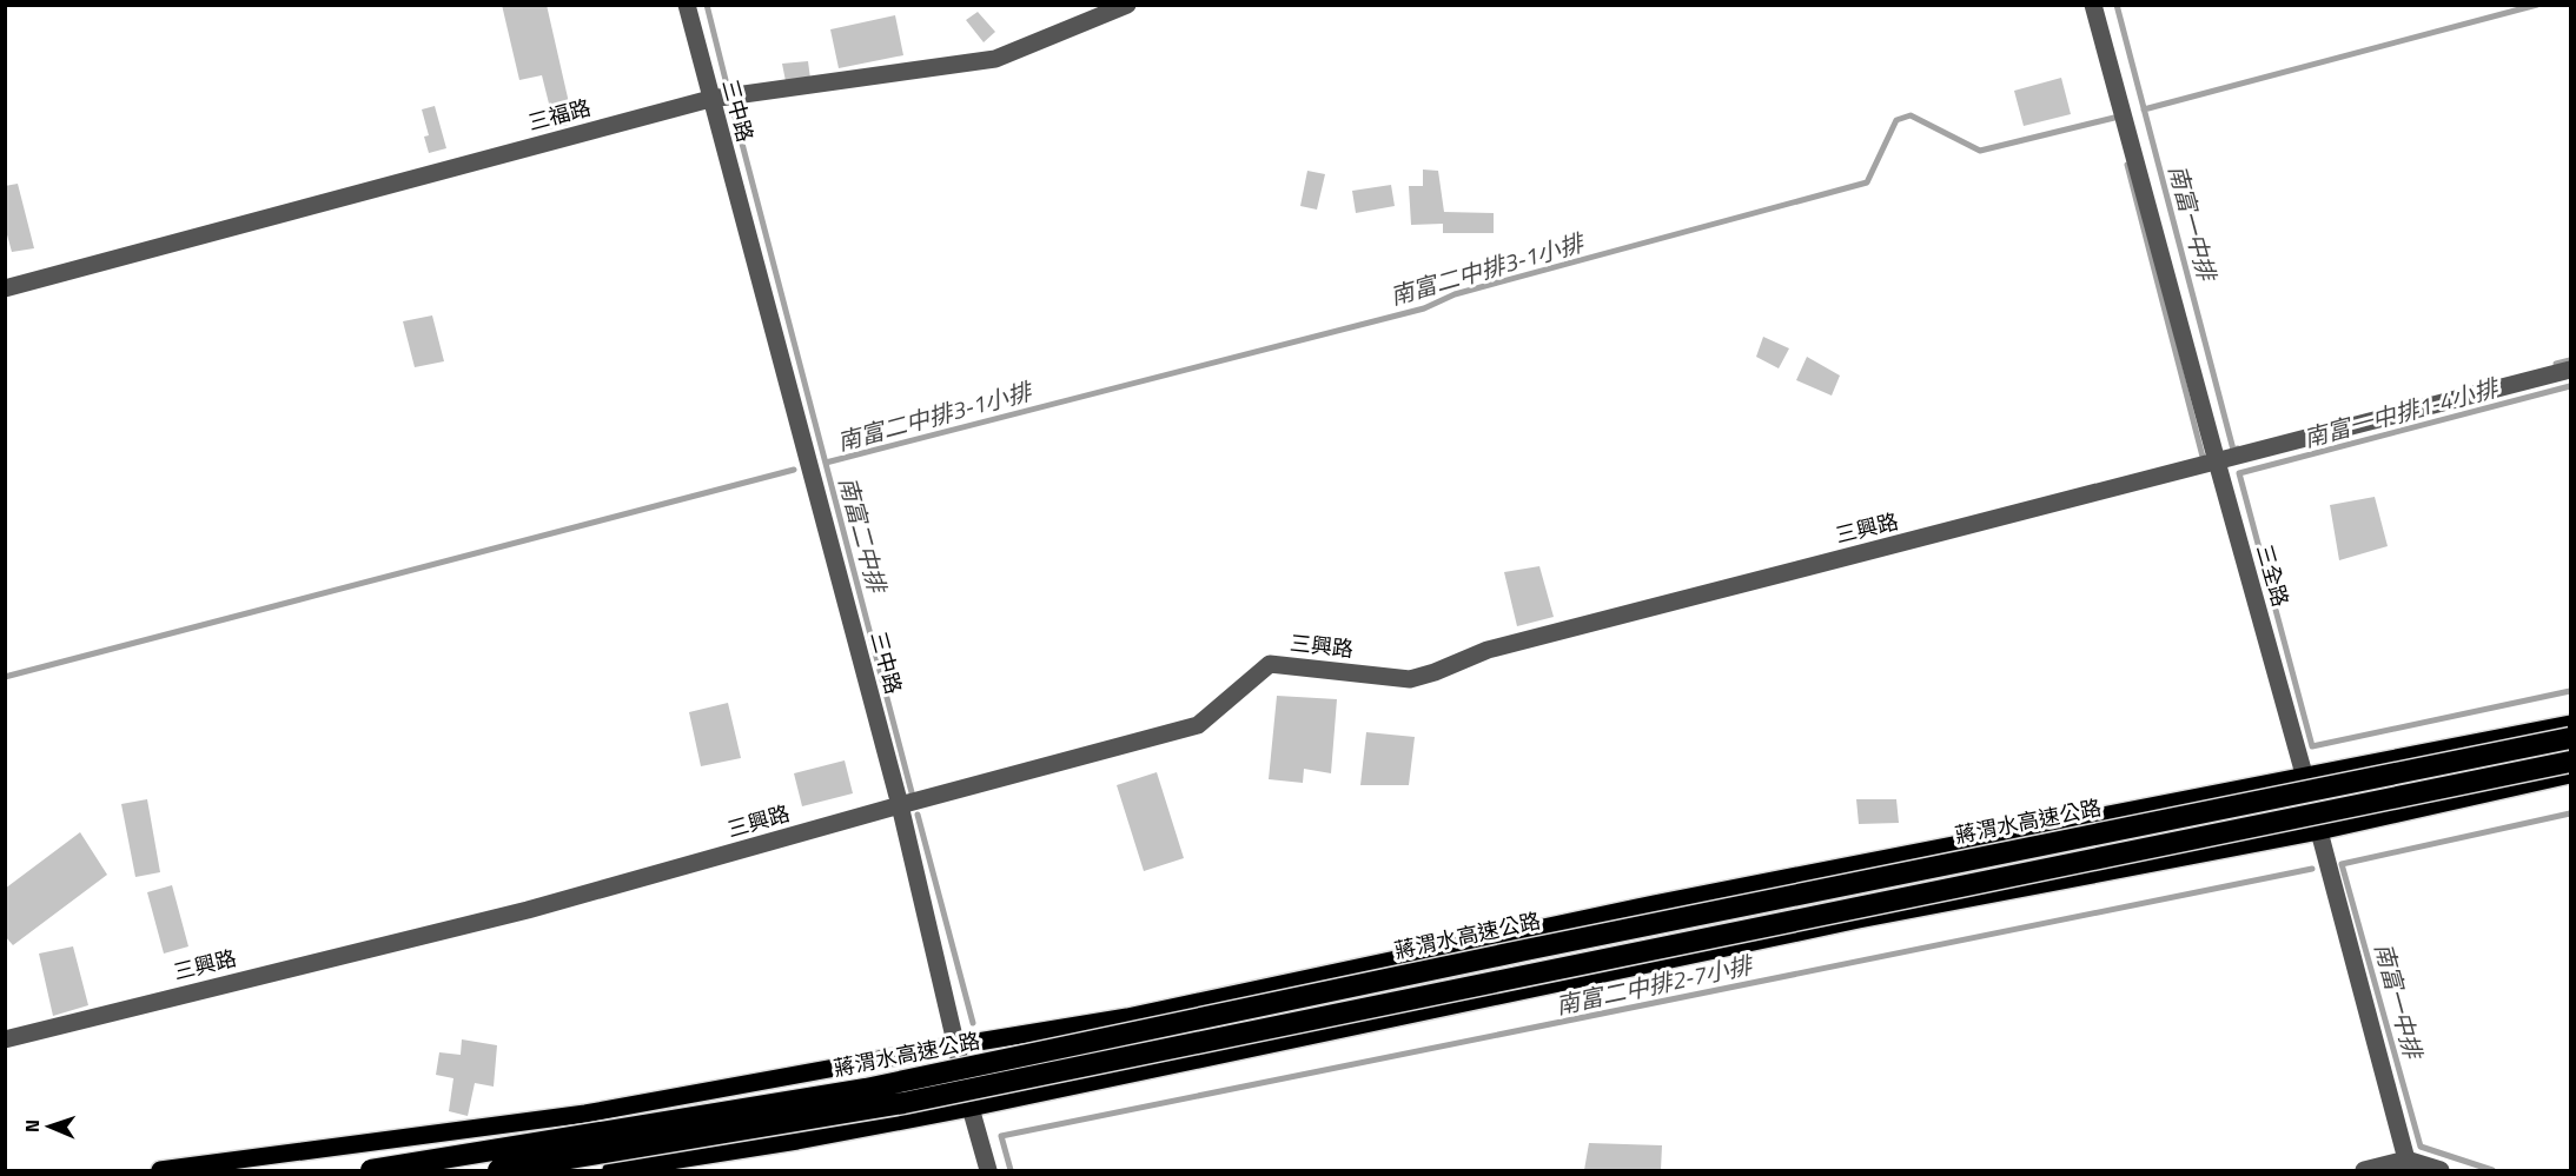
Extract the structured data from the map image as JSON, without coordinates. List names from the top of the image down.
{
  "streets": {
    "highway": ["蔣渭水高速公路"],
    "street": [
      "三中路",
      "三福路",
      "三興路",
      "三全路"
    ]
  },
  "crossings": [
    ["三中路", "三福路"],
    ["三中路", "三興路"],
    ["三興路", "三全路"]
  ],
  "water": [
    "南富一中排",
    "南富二中排3-1小排",
    "南富一中排1-4小排",
    "南富二中排",
    "南富二中排2-7小排"
  ],
  "north": "left"
}
